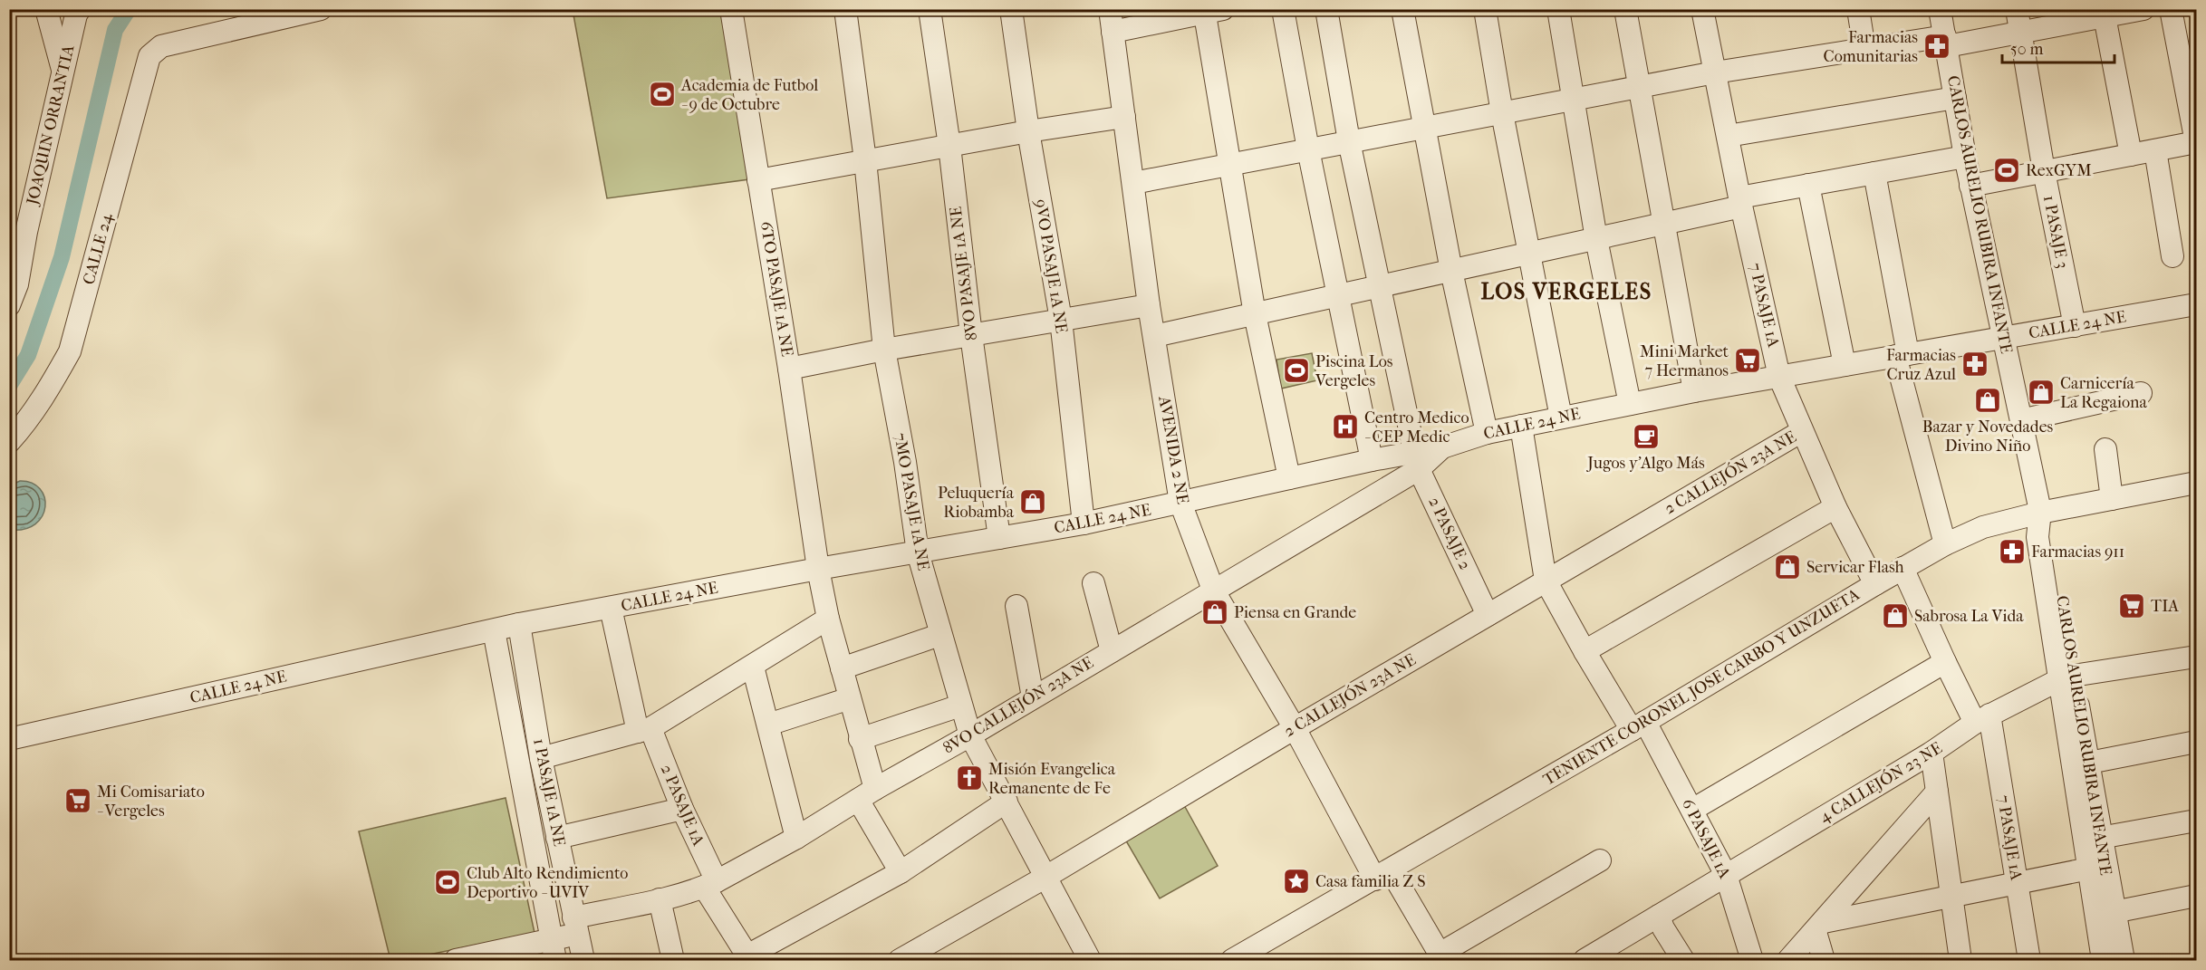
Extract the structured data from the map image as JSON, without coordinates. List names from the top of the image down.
{
  "streets": {
    "street": [
      "JOAQUIN ORRANTIA",
      "CARLOS AURELIO RUBIRA INFANTE",
      "1 PASAJE 3",
      "CALLE 24",
      "9VO PASAJE 1A NE",
      "8VO PASAJE 1A NE",
      "6TO PASAJE 1A NE",
      "7 PASAJE 1A",
      "CALLE 24 NE",
      "AVENIDA 2 NE",
      "2 CALLEJÓN 23A NE",
      "7MO PASAJE 1A NE",
      "2 PASAJE 2",
      "TENIENTE CORONEL JOSE CARBO Y UNZUETA",
      "8VO CALLEJÓN 23A NE",
      "4 CALLEJÓN 23 NE",
      "1 PASAJE 1A NE",
      "2 PASAJE 1A",
      "6 PASAJE 1A"
    ]
  },
  "crossings": [
    ["CARLOS AURELIO RUBIRA INFANTE", "CALLE 24 NE"],
    ["CARLOS AURELIO RUBIRA INFANTE", "TENIENTE CORONEL JOSE CARBO Y UNZUETA"],
    ["CARLOS AURELIO RUBIRA INFANTE", "4 CALLEJÓN 23 NE"],
    ["1 PASAJE 3", "CALLE 24 NE"],
    ["9VO PASAJE 1A NE", "CALLE 24 NE"],
    ["8VO PASAJE 1A NE", "CALLE 24 NE"],
    ["6TO PASAJE 1A NE", "CALLE 24 NE"],
    ["6TO PASAJE 1A NE", "8VO CALLEJÓN 23A NE"],
    ["7 PASAJE 1A", "CALLE 24 NE"],
    ["7 PASAJE 1A", "2 CALLEJÓN 23A NE"],
    ["7 PASAJE 1A", "TENIENTE CORONEL JOSE CARBO Y UNZUETA"],
    ["7 PASAJE 1A", "4 CALLEJÓN 23 NE"],
    ["CALLE 24 NE", "AVENIDA 2 NE"],
    ["CALLE 24 NE", "7MO PASAJE 1A NE"],
    ["CALLE 24 NE", "2 PASAJE 2"],
    ["CALLE 24 NE", "8VO CALLEJÓN 23A NE"],
    ["CALLE 24 NE", "1 PASAJE 1A NE"],
    ["CALLE 24 NE", "2 PASAJE 1A"],
    ["CALLE 24 NE", "6 PASAJE 1A"],
    ["AVENIDA 2 NE", "2 CALLEJÓN 23A NE"],
    ["AVENIDA 2 NE", "TENIENTE CORONEL JOSE CARBO Y UNZUETA"],
    ["AVENIDA 2 NE", "8VO CALLEJÓN 23A NE"],
    ["2 CALLEJÓN 23A NE", "7MO PASAJE 1A NE"],
    ["2 CALLEJÓN 23A NE", "2 PASAJE 2"],
    ["2 CALLEJÓN 23A NE", "6 PASAJE 1A"],
    ["7MO PASAJE 1A NE", "8VO CALLEJÓN 23A NE"],
    ["2 PASAJE 2", "8VO CALLEJÓN 23A NE"],
    ["TENIENTE CORONEL JOSE CARBO Y UNZUETA", "6 PASAJE 1A"],
    ["8VO CALLEJÓN 23A NE", "1 PASAJE 1A NE"],
    ["8VO CALLEJÓN 23A NE", "2 PASAJE 1A"],
    ["4 CALLEJÓN 23 NE", "6 PASAJE 1A"]
  ],
  "districts": ["LOS VERGELES"],
  "places": {
    "pharmacy": ["Farmacias Comunitarias", "Farmacias Cruz Azul", "Farmacias 911"],
    "sports": [
      "Academia de Futbol - 9 de Octubre",
      "RexGYM",
      "Piscina Los Vergeles",
      "Club Alto Rendimiento Deportivo - UVIV"
    ],
    "supermarket": ["Mini Market 7 Hermanos", "TIA", "Mi Comisariato - Vergeles"],
    "shop": [
      "Carnicería La Regaiona",
      "Bazar y Novedades Divino Niño",
      "Peluquería Riobamba",
      "Servicar Flash",
      "Piensa en Grande",
      "Sabrosa La Vida"
    ],
    "hospital": ["Centro Medico - CEP Medic"],
    "cafe": ["Jugos y'Algo Más"],
    "church": ["Misión Evangelica Remanente de Fe"],
    "place": ["Casa familia Z S"]
  },
  "scale_bar": "50 m"
}
